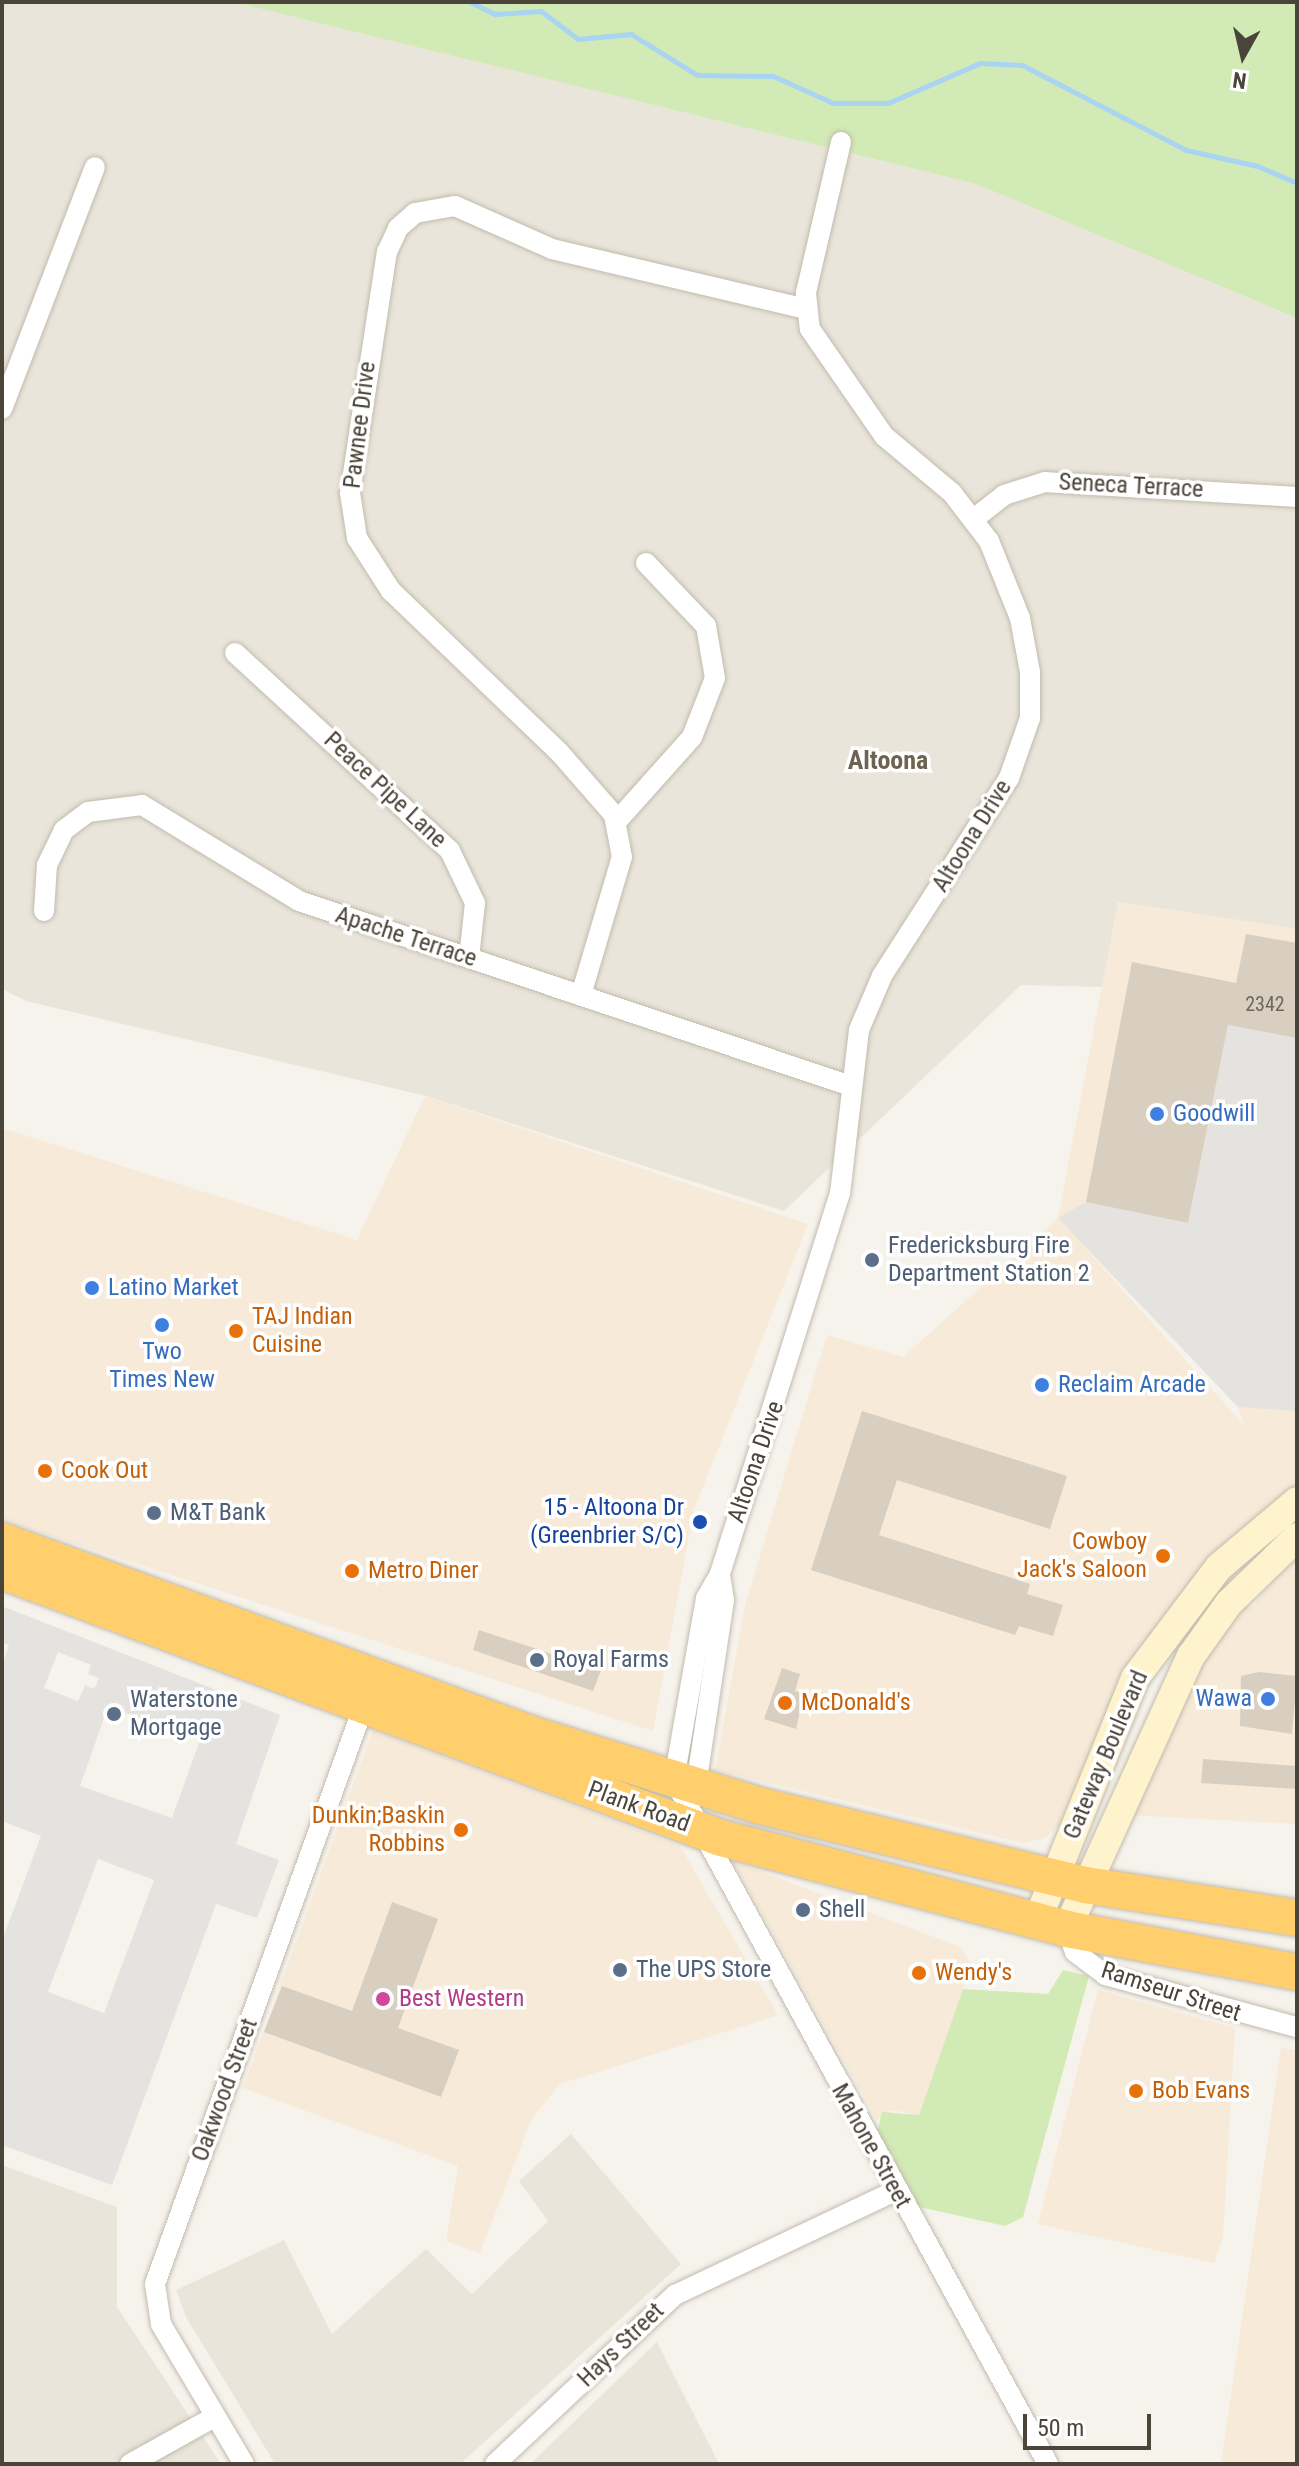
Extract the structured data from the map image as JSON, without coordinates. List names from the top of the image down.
{
  "streets": {
    "highway": ["Plank Road"],
    "street": [
      "Pawnee Drive",
      "Seneca Terrace",
      "Peace Pipe Lane",
      "Altoona Drive",
      "Apache Terrace",
      "Gateway Boulevard",
      "Ramseur Street",
      "Oakwood Street",
      "Mahone Street",
      "Hays Street"
    ]
  },
  "crossings": [
    ["Pawnee Drive", "Altoona Drive"],
    ["Seneca Terrace", "Altoona Drive"],
    ["Peace Pipe Lane", "Apache Terrace"],
    ["Altoona Drive", "Apache Terrace"],
    ["Altoona Drive", "Plank Road"],
    ["Gateway Boulevard", "Plank Road"],
    ["Gateway Boulevard", "Ramseur Street"],
    ["Plank Road", "Ramseur Street"],
    ["Plank Road", "Oakwood Street"],
    ["Plank Road", "Mahone Street"],
    ["Mahone Street", "Hays Street"]
  ],
  "districts": ["Altoona"],
  "places": [
    "Goodwill",
    "Fredericksburg Fire Department Station 2",
    "Latino Market",
    "Two Times New",
    "TAJ Indian Cuisine",
    "Reclaim Arcade",
    "Cook Out",
    "M&T Bank",
    "15 - Altoona Dr (Greenbrier S/C)",
    "Cowboy Jack's Saloon",
    "Metro Diner",
    "Royal Farms",
    "Wawa",
    "McDonald's",
    "Waterstone Mortgage",
    "Dunkin;Baskin Robbins",
    "Shell",
    "The UPS Store",
    "Wendy's",
    "Best Western",
    "Bob Evans"
  ],
  "house_numbers": ["2342"],
  "scale_bar": "50 m",
  "north": "bottom"
}
